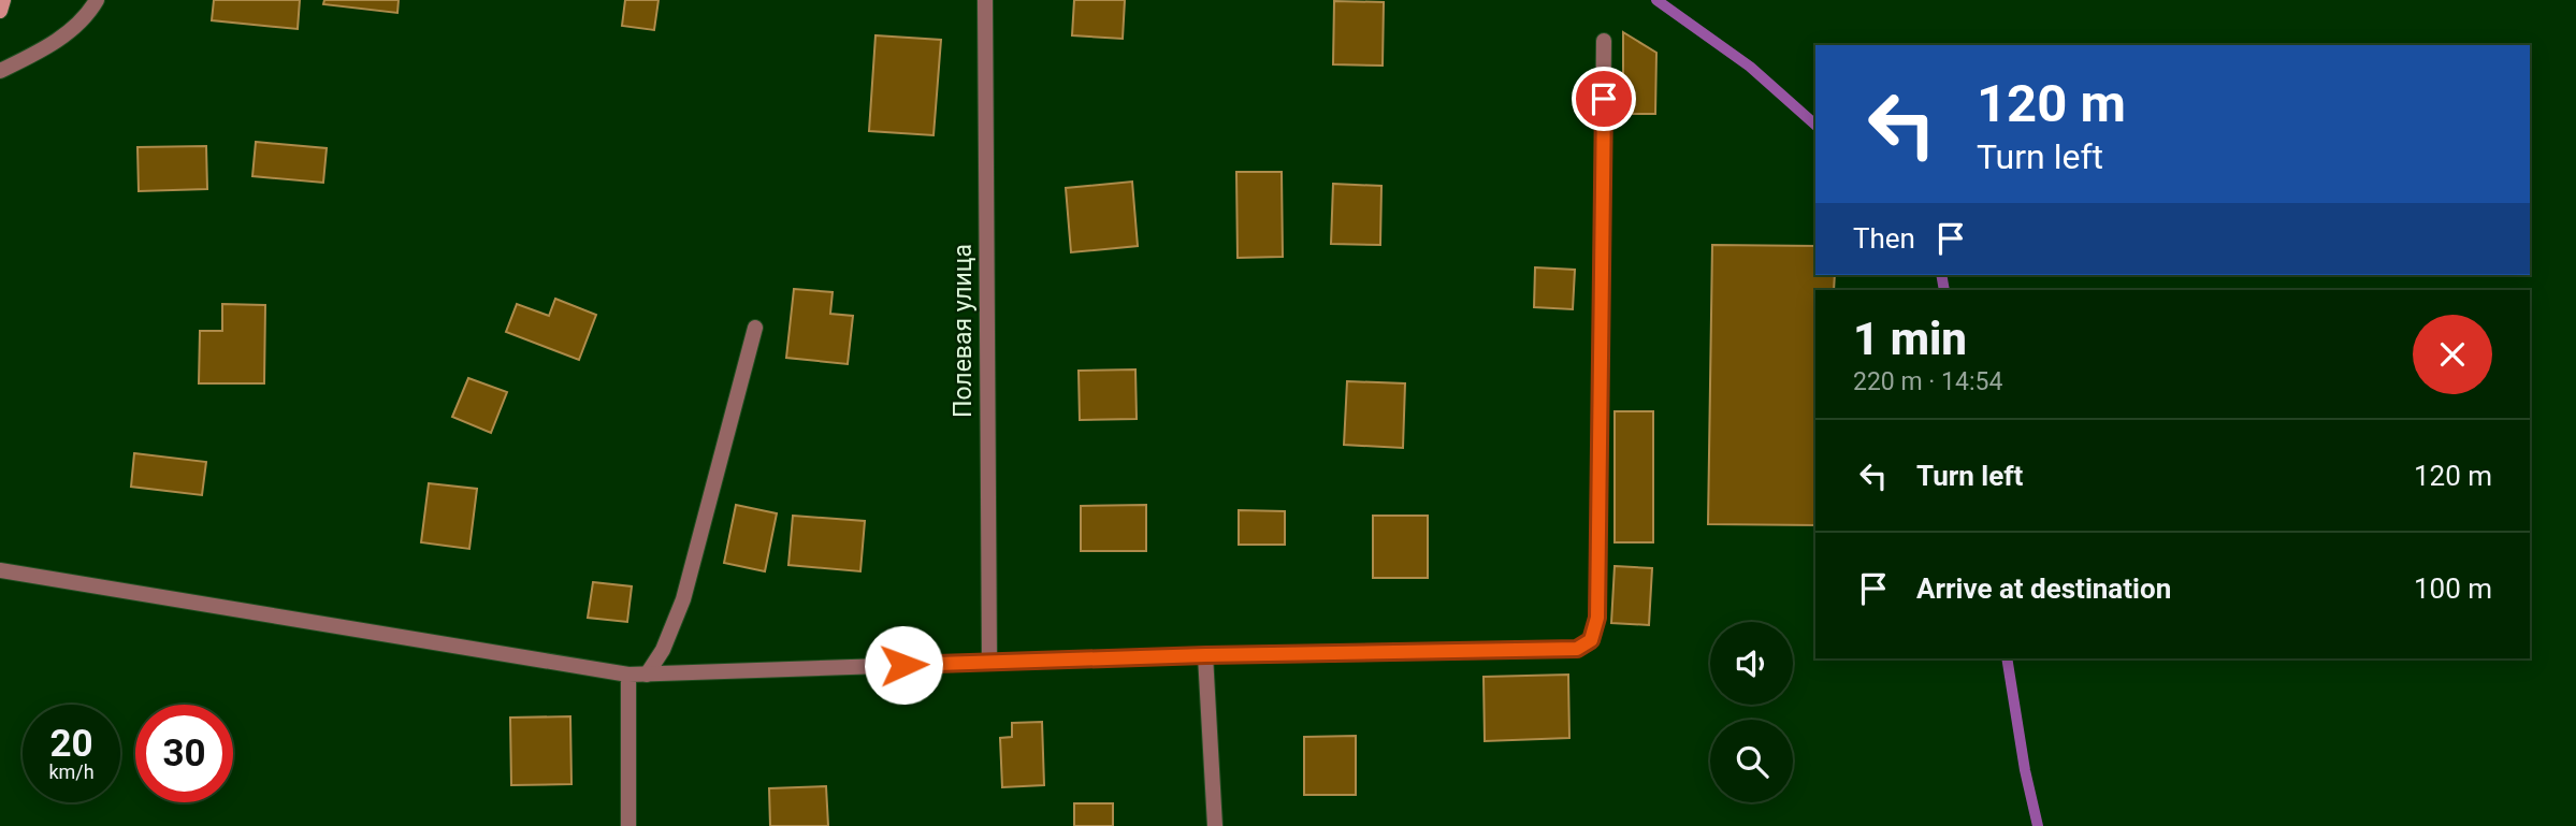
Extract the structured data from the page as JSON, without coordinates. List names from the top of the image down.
{
  "streets": {
    "street": ["Полевая улица"]
  },
  "page": {
    "turn": ["120 m", "Turn left"],
    "then": "Then",
    "heading": ["1 min", "220 m · 14:54"],
    "list": [
      {
        "name": "Turn left",
        "value": "120 m"
      },
      {
        "name": "Arrive at destination",
        "value": "100 m"
      }
    ],
    "speed": "20 km/h",
    "limit": "30"
  }
}
